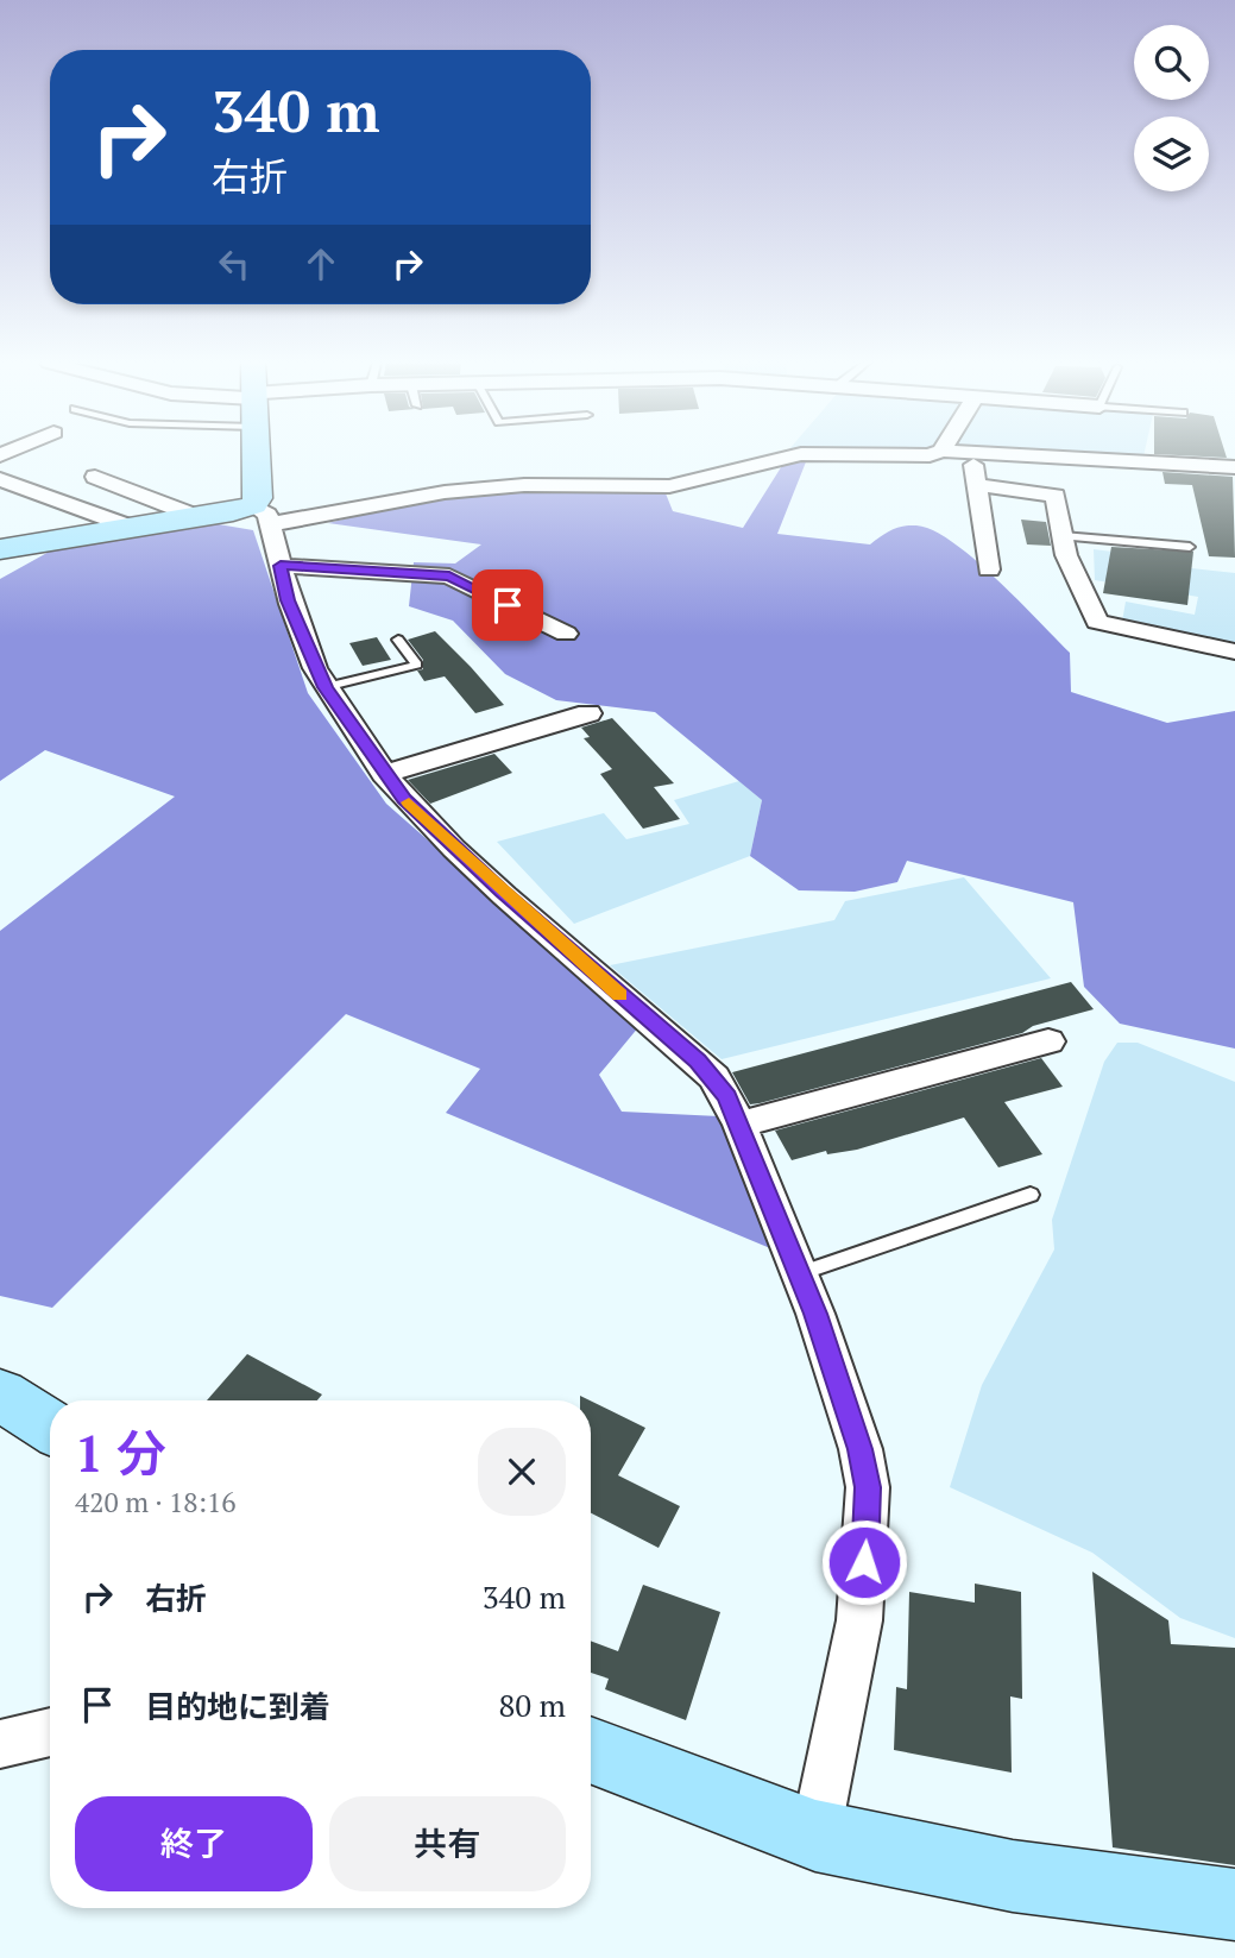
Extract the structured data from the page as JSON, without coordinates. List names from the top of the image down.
{
  "page": {
    "turn": ["340 m", "右折"],
    "heading": ["1 分", "420 m · 18:16"],
    "list": [
      {
        "name": "右折",
        "value": "340 m"
      },
      {
        "name": "目的地に到着",
        "value": "80 m"
      }
    ],
    "buttons": ["終了", "共有"]
  }
}
